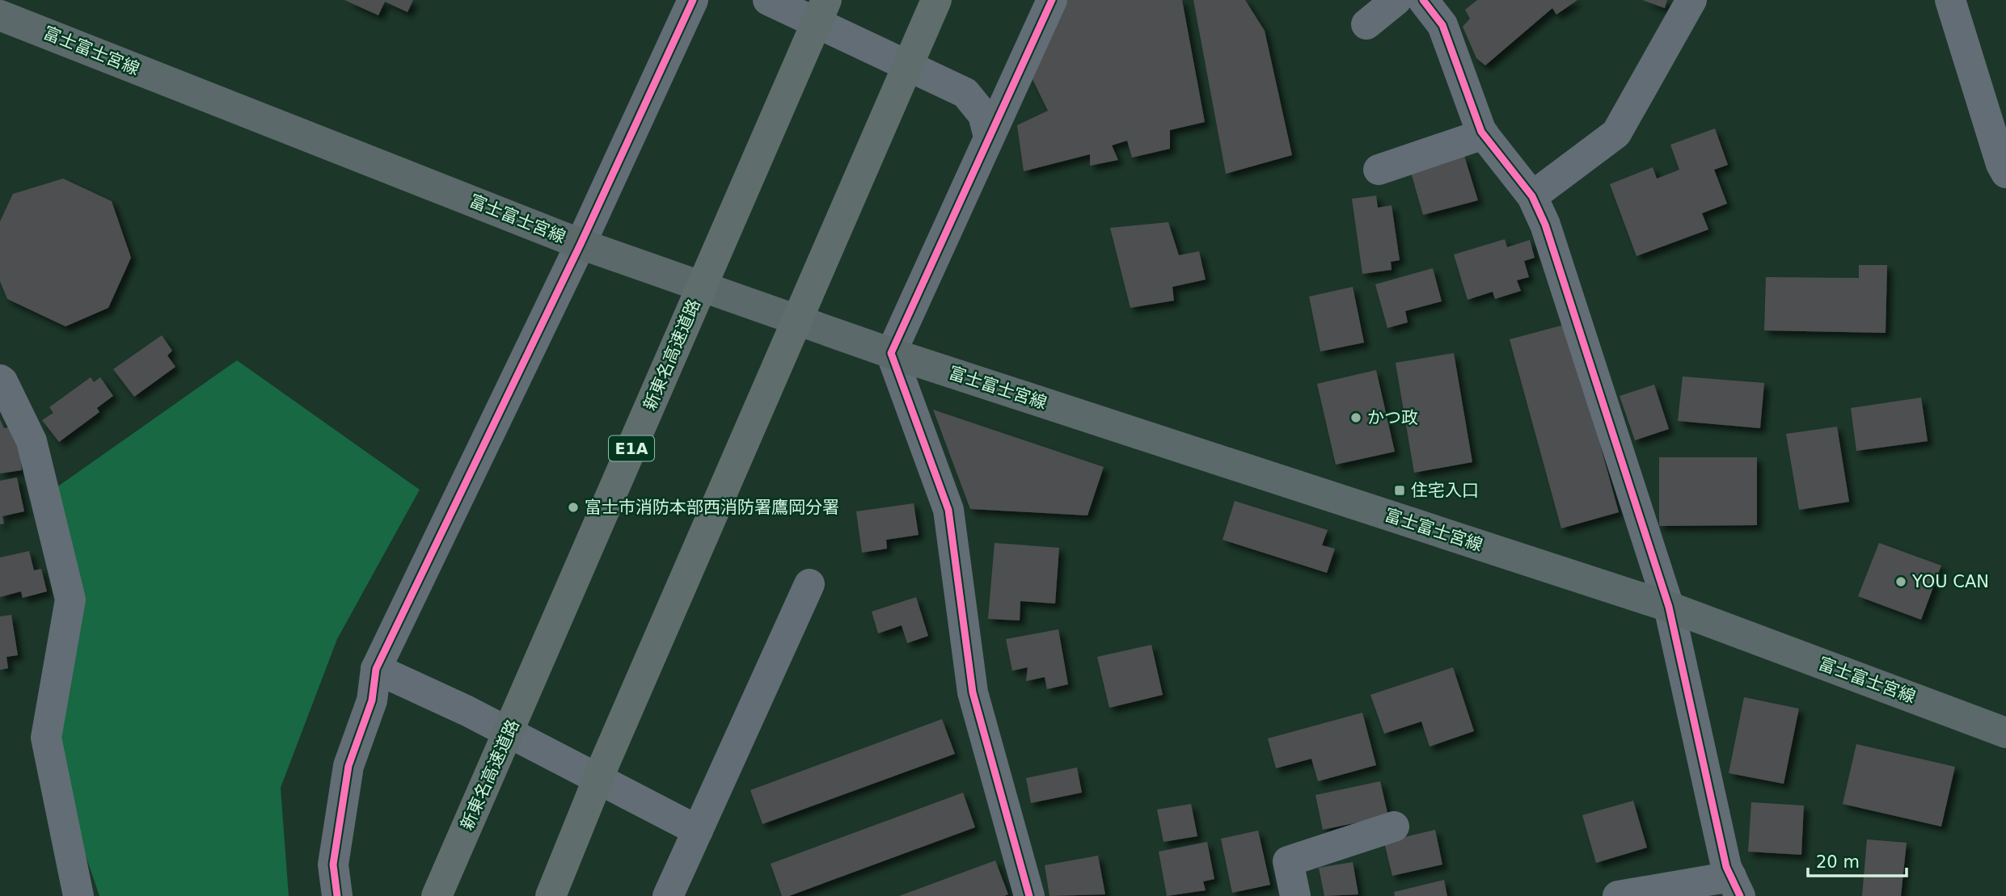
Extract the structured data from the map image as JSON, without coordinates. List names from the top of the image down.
{
  "streets": {
    "highway": ["新東名高速道路", "E1A"],
    "main road": ["富士富士宮線"]
  },
  "places": {
    "other": ["かつ政", "富士市消防本部西消防署鷹岡分署", "YOU CAN"],
    "transit": ["住宅入口"]
  },
  "scale_bar": "20 m"
}
